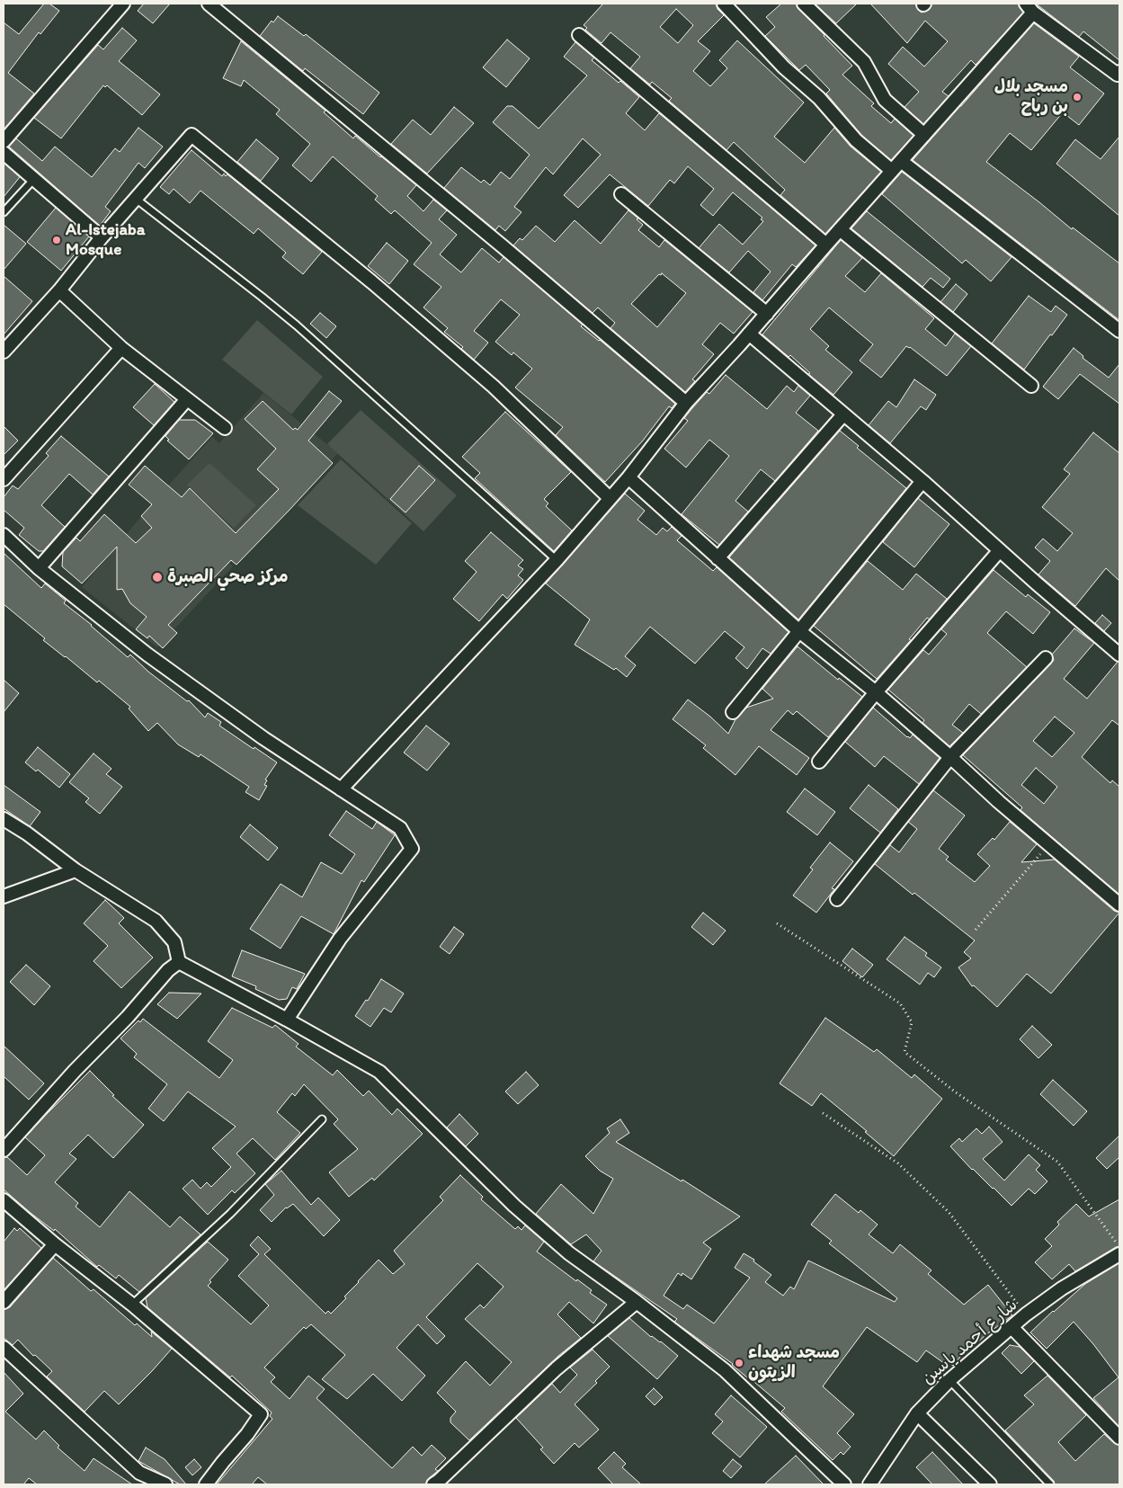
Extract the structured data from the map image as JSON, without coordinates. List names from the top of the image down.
{
  "streets": {
    "street": ["شارع أحمد ياسين"]
  },
  "places": [
    "مسجد بلال بن رباح",
    "Al-Istejaba Mosque",
    "مركز صحي الصبرة",
    "مسجد شهداء الزيتون"
  ]
}
